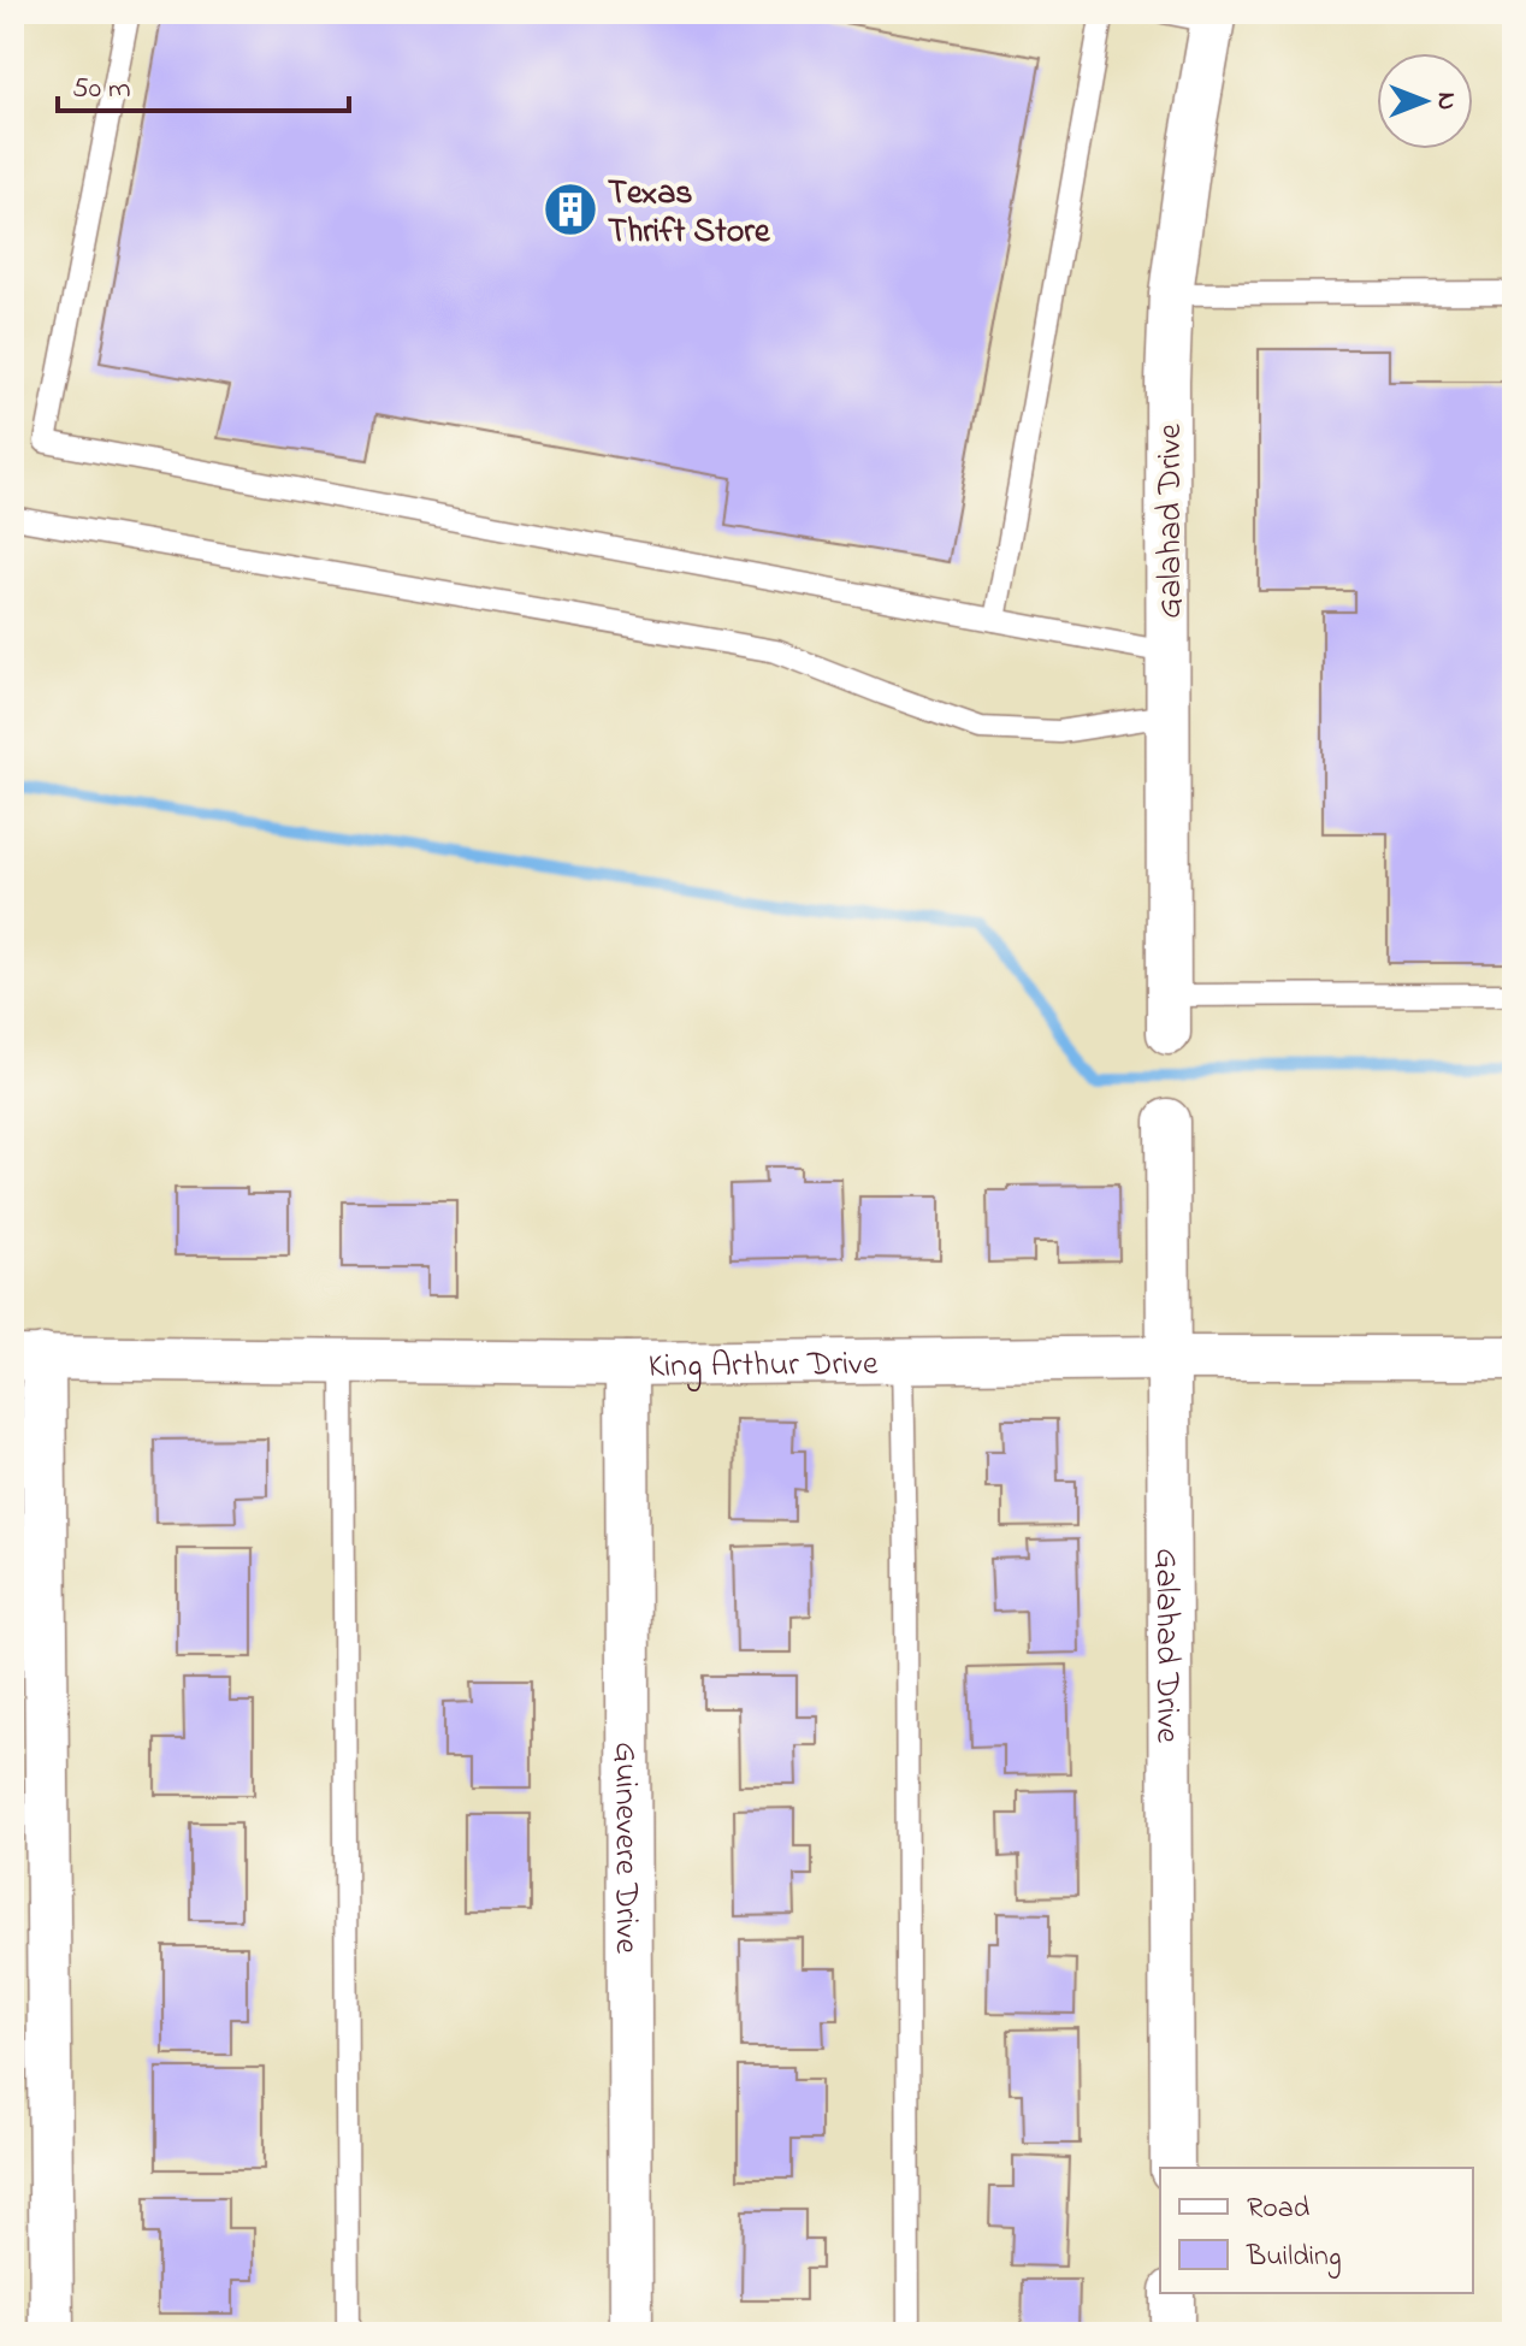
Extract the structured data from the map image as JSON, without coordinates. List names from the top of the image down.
{
  "streets": {
    "street": ["Galahad Drive", "King Arthur Drive", "Guinevere Drive"]
  },
  "crossings": [
    ["Galahad Drive", "King Arthur Drive"],
    ["King Arthur Drive", "Guinevere Drive"]
  ],
  "places": {
    "building": ["Texas Thrift Store"]
  },
  "legend": ["Road", "Building"],
  "scale_bar": "50 m",
  "north": "right"
}
